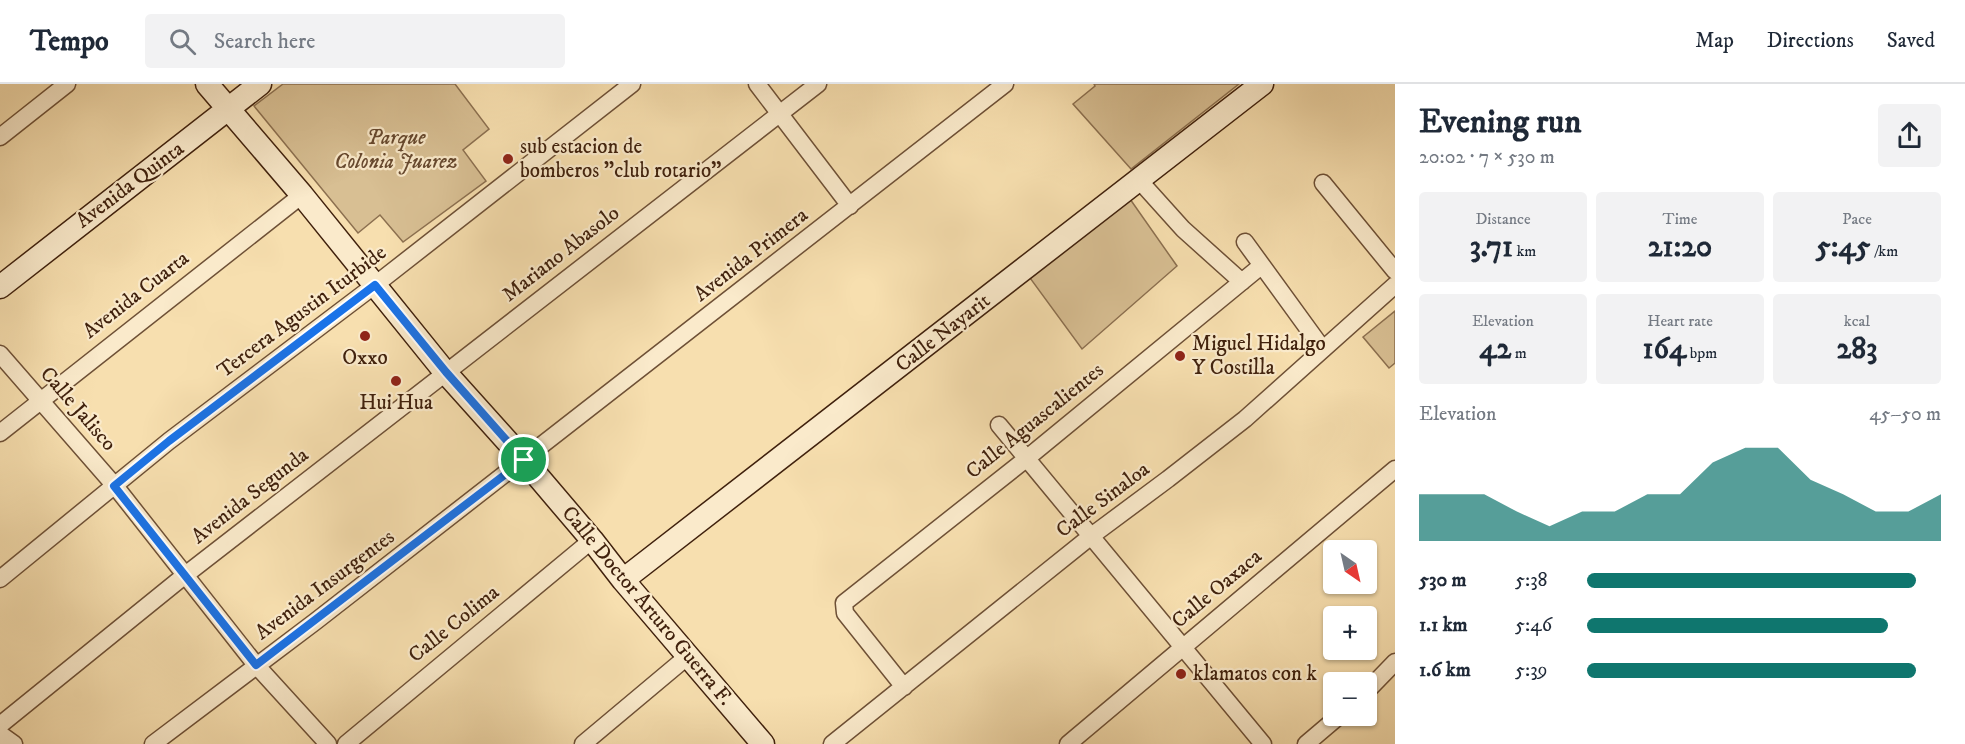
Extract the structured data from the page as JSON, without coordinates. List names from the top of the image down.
{
  "streets": {
    "street": [
      "Avenida Quinta",
      "Mariano Abasolo",
      "Avenida Primera",
      "Avenida Cuarta",
      "Tercera Agustin Iturbide",
      "Calle Nayarit",
      "Calle Jalisco",
      "Calle Aguascalientes",
      "Avenida Segunda",
      "Calle Sinaloa",
      "Avenida Insurgentes",
      "Calle Oaxaca",
      "Calle Doctor Arturo Guerra F.",
      "Calle Colima"
    ]
  },
  "crossings": [
    ["Avenida Quinta", "Calle Doctor Arturo Guerra F."],
    ["Mariano Abasolo", "Avenida Segunda"],
    ["Mariano Abasolo", "Calle Doctor Arturo Guerra F."],
    ["Avenida Primera", "Avenida Insurgentes"],
    ["Avenida Primera", "Calle Doctor Arturo Guerra F."],
    ["Avenida Cuarta", "Calle Jalisco"],
    ["Avenida Cuarta", "Calle Doctor Arturo Guerra F."],
    ["Tercera Agustin Iturbide", "Calle Jalisco"],
    ["Tercera Agustin Iturbide", "Calle Doctor Arturo Guerra F."],
    ["Calle Nayarit", "Calle Doctor Arturo Guerra F."],
    ["Calle Jalisco", "Avenida Segunda"],
    ["Calle Jalisco", "Avenida Insurgentes"],
    ["Calle Aguascalientes", "Calle Sinaloa"],
    ["Avenida Segunda", "Calle Doctor Arturo Guerra F."],
    ["Avenida Insurgentes", "Calle Doctor Arturo Guerra F."],
    ["Calle Doctor Arturo Guerra F.", "Calle Colima"]
  ],
  "parks": ["Parque Colonia Juarez"],
  "places": [
    "sub estacion de bomberos \"club rotario\"",
    "Oxxo",
    "Miguel Hidalgo Y Costilla",
    "Hui Hua",
    "klamatos con k"
  ],
  "north": "bottom right",
  "page": {
    "header": "Tempo",
    "search": "Search here",
    "nav": ["Map", "Directions", "Saved"],
    "heading": ["Evening run", "20:02 · 7 × 530 m"],
    "stats": [
      ["Distance", "3.71 km"],
      ["Time", "21:20"],
      ["Pace", "5:45 /km"],
      ["Elevation", "42 m"],
      ["Heart rate", "164 bpm"],
      ["kcal", "283"]
    ],
    "chart": ["Elevation", "45–50 m"],
    "map_buttons": ["+", "−"],
    "list": [
      {
        "name": "530 m",
        "note": "5:38"
      },
      {
        "name": "1.1 km",
        "note": "5:46"
      },
      {
        "name": "1.6 km",
        "note": "5:39"
      }
    ]
  }
}
